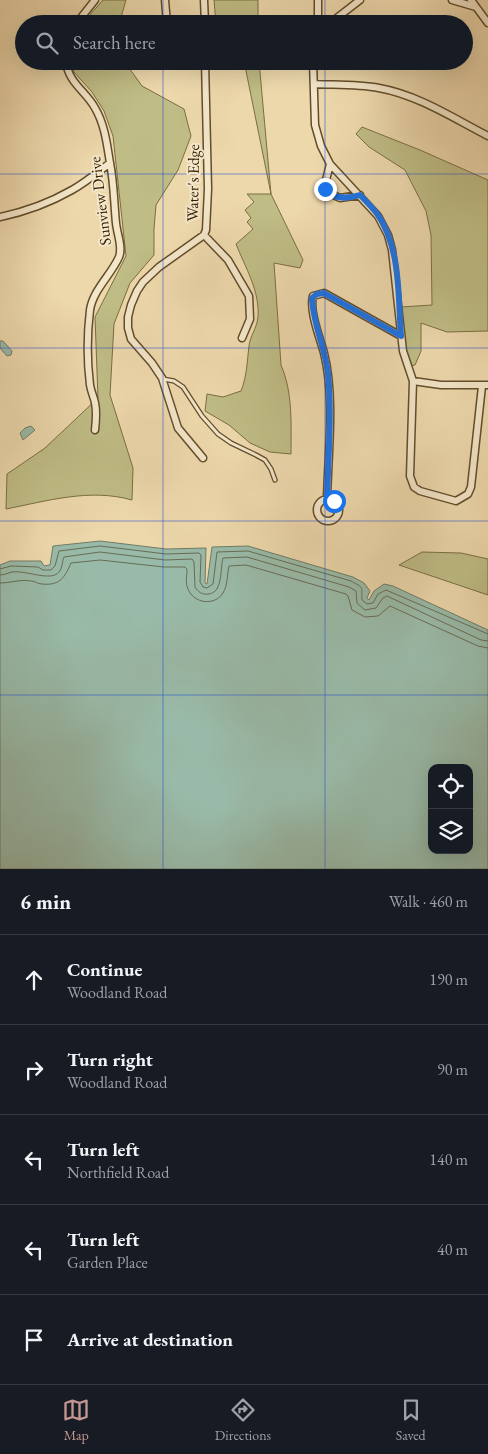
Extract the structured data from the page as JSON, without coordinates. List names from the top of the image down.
{
  "streets": {
    "street": ["Water's Edge", "Sunview Drive"]
  },
  "page": {
    "search": "Search here",
    "heading": ["6 min", "Walk · 460 m"],
    "list": [
      ["Continue", "Woodland Road", "190 m"],
      ["Turn right", "Woodland Road", "90 m"],
      ["Turn left", "Northfield Road", "140 m"],
      ["Turn left", "Garden Place", "40 m"],
      "Arrive at destination"
    ],
    "nav": ["Map", "Directions", "Saved"]
  }
}
